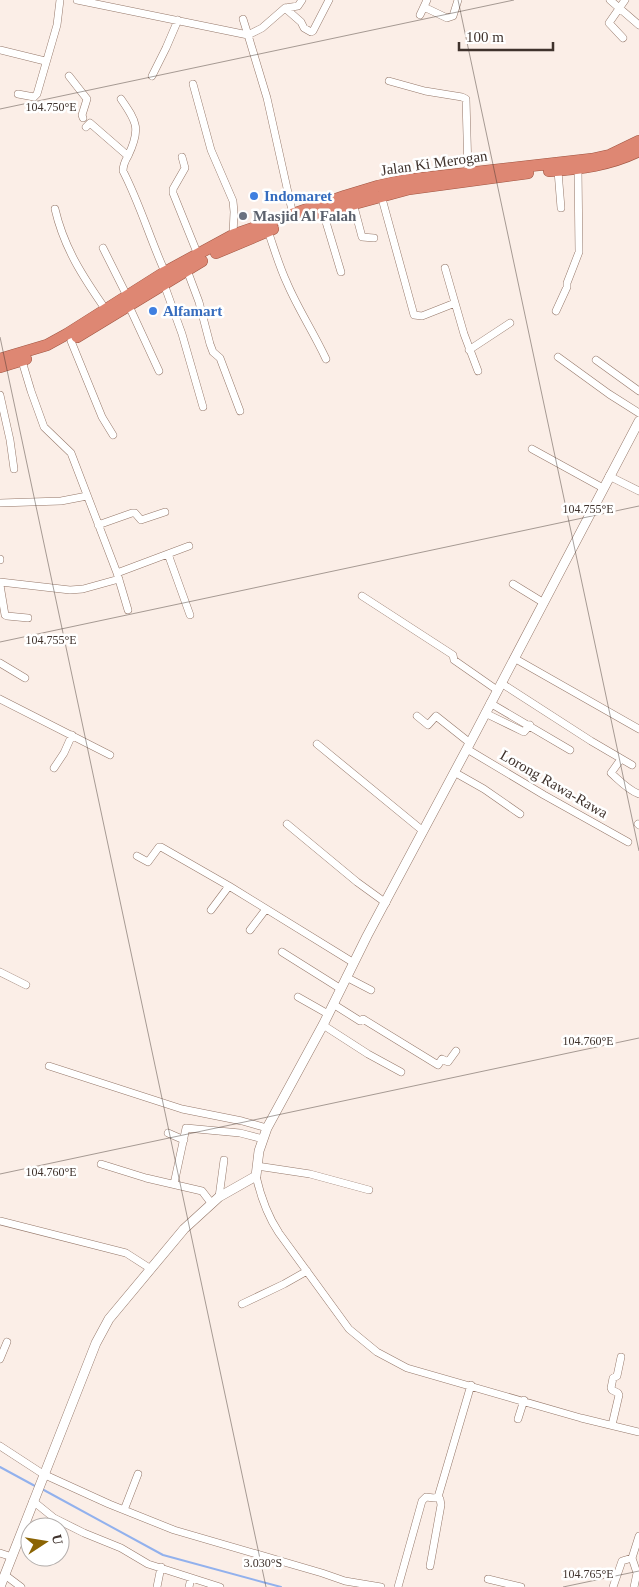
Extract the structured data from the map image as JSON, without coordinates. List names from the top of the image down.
{
  "streets": {
    "highway": ["Jalan Ki Merogan"],
    "street": ["Lorong Rawa-Rawa"]
  },
  "places": ["Indomaret", "Masjid Al Falah", "Alfamart"],
  "scale_bar": "100 m",
  "north": "right",
  "coordinates": [
    "104.750°E",
    "104.755°E",
    "104.760°E",
    "3.030°S",
    "104.765°E"
  ]
}
